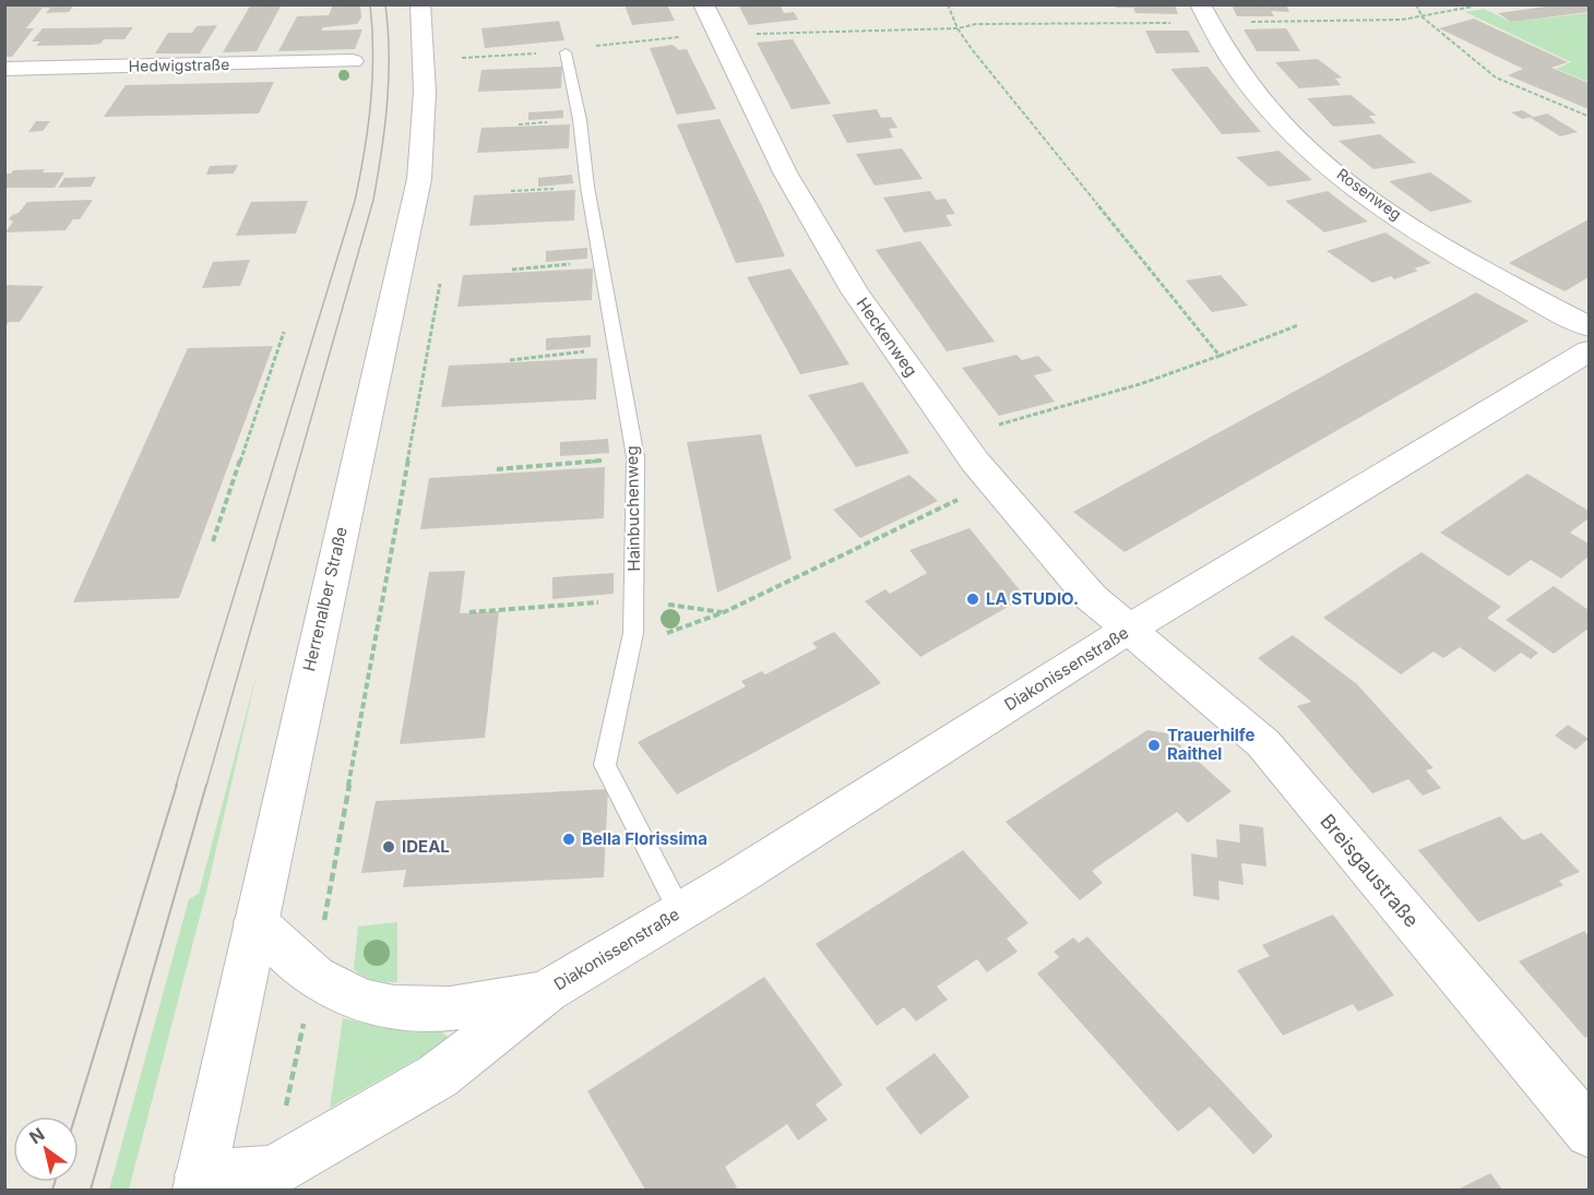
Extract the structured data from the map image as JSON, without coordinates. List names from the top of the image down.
{
  "streets": {
    "street": [
      "Hedwigstraße",
      "Rosenweg",
      "Heckenweg",
      "Herrenalber Straße",
      "Diakonissenstraße",
      "Breisgaustraße"
    ],
    "lane": ["Hainbuchenweg"]
  },
  "crossings": [
    ["Heckenweg", "Diakonissenstraße"],
    ["Heckenweg", "Breisgaustraße"],
    ["Hainbuchenweg", "Diakonissenstraße"],
    ["Herrenalber Straße", "Diakonissenstraße"],
    ["Diakonissenstraße", "Breisgaustraße"]
  ],
  "places": [
    "LA STUDIO.",
    "Trauerhilfe Raithel",
    "Bella Florissima",
    "IDEAL"
  ],
  "north": "top left"
}
